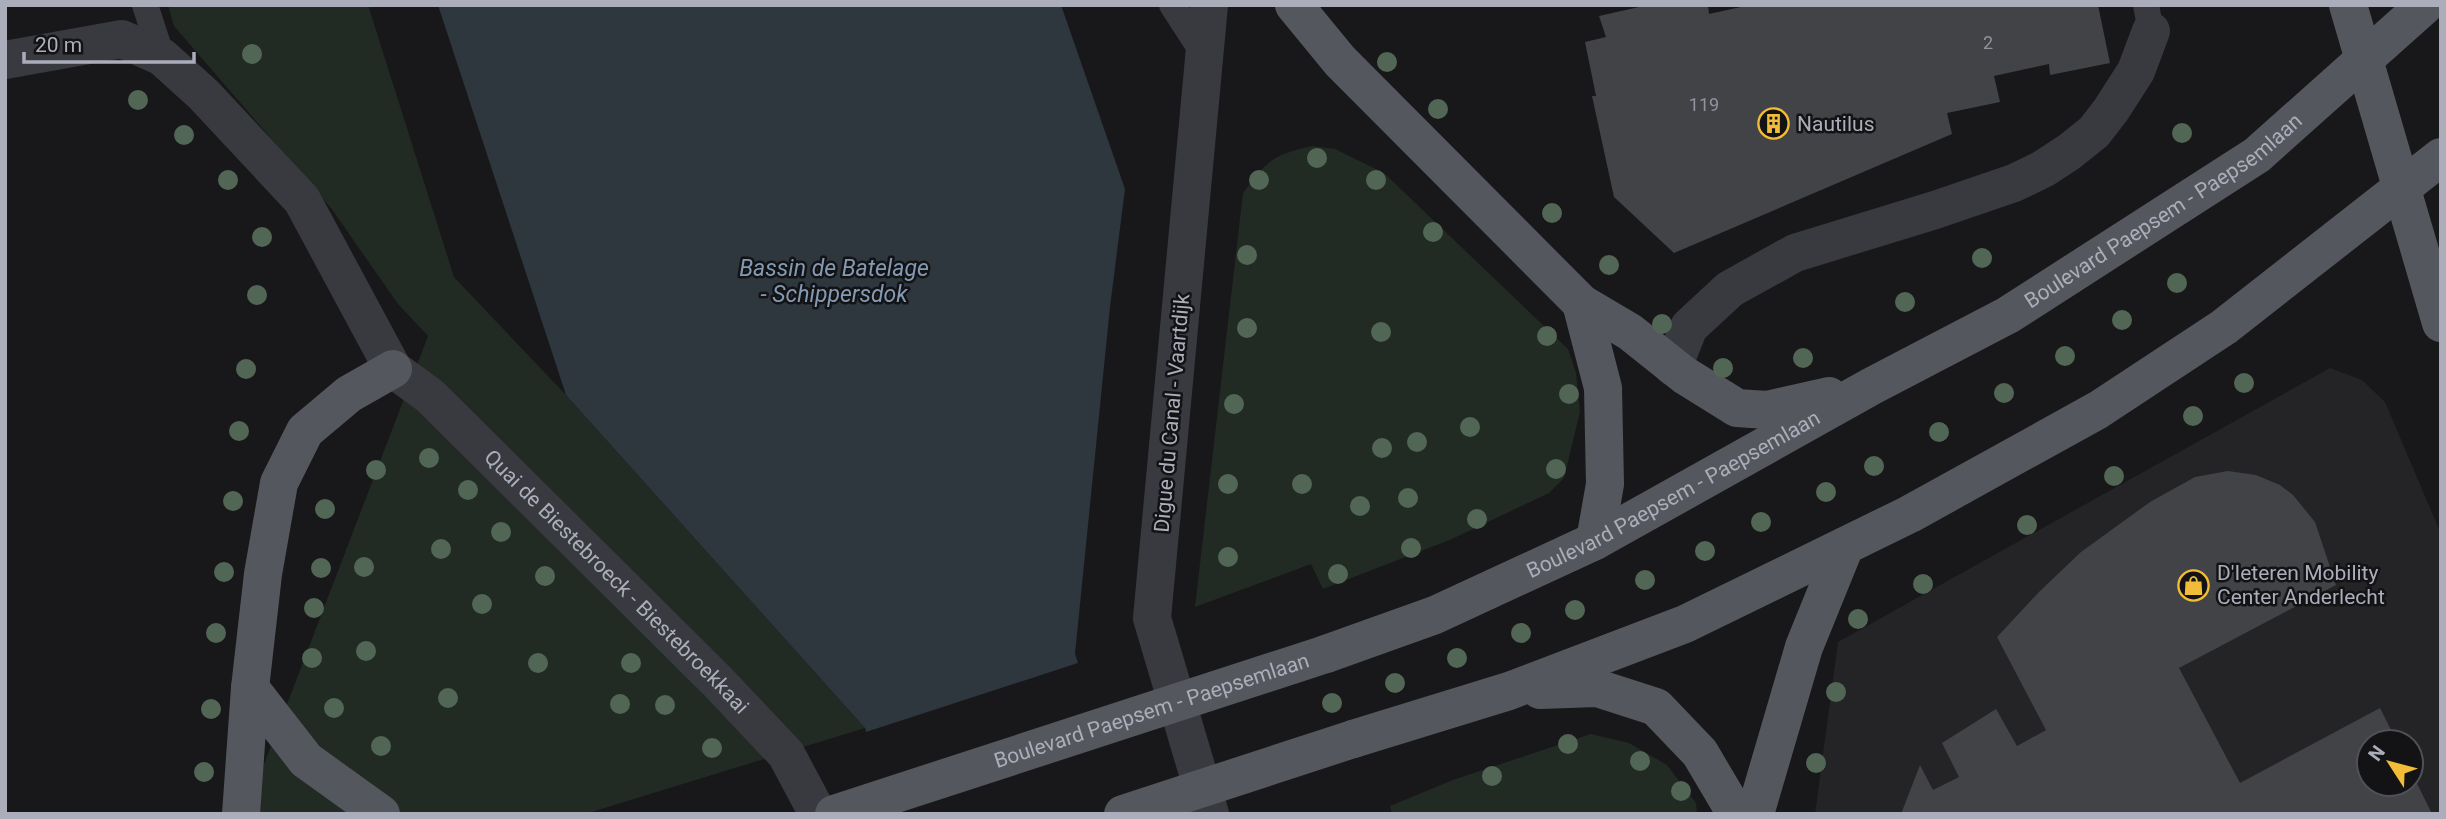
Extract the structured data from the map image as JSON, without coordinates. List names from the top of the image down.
{
  "streets": {
    "main road": ["Boulevard Paepsem - Paepsemlaan"],
    "street": ["Digue du Canal - Vaartdijk", "Quai de Biestebroeck - Biestebroekkaai"]
  },
  "water": ["Bassin de Batelage - Schippersdok"],
  "places": {
    "building": ["Nautilus"],
    "shop": ["D'Ieteren Mobility Center Anderlecht"]
  },
  "house_numbers": ["2", "119"],
  "scale_bar": "20 m",
  "north": "top left"
}
